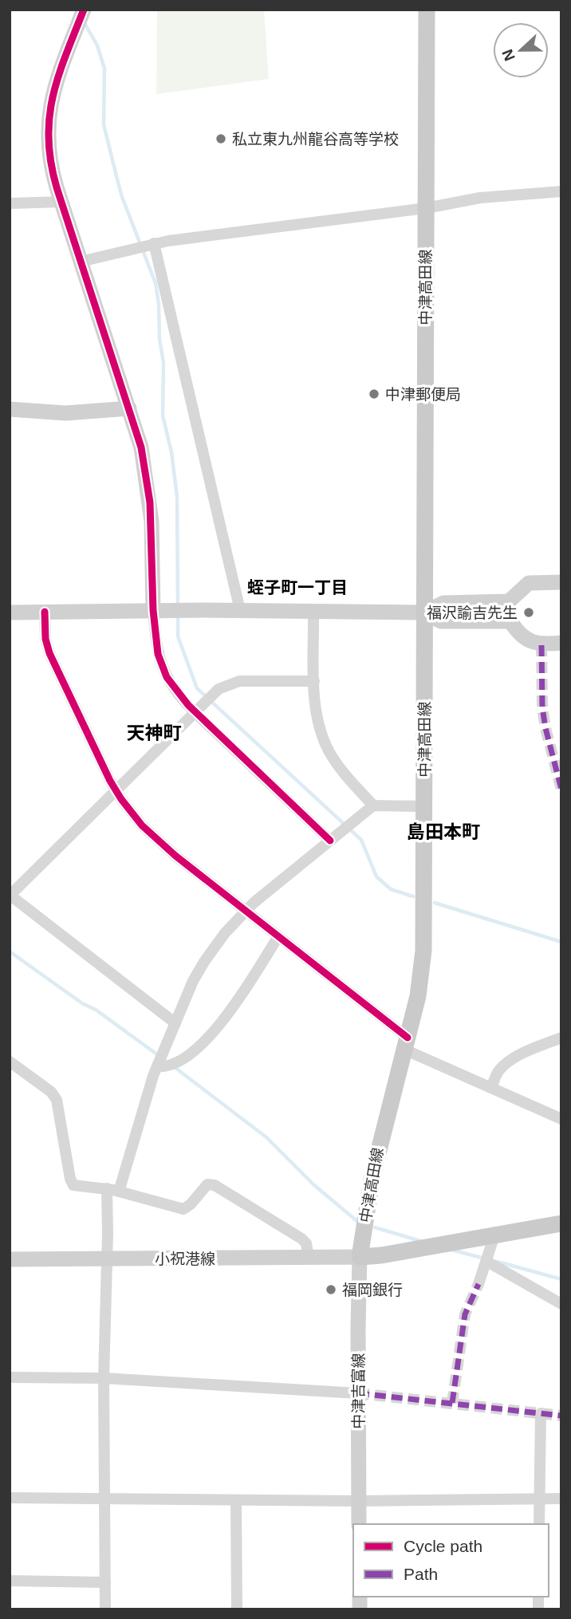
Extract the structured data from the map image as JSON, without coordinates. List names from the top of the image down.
{
  "streets": {
    "main road": ["中津高田線"],
    "street": ["小祝港線", "中津吉富線"]
  },
  "crossings": [
    ["中津高田線", "小祝港線"],
    ["中津高田線", "中津吉富線"],
    ["小祝港線", "中津吉富線"]
  ],
  "districts": ["蛭子町一丁目", "天神町", "島田本町"],
  "places": [
    "私立東九州龍谷高等学校",
    "中津郵便局",
    "福沢諭吉先生",
    "福岡銀行"
  ],
  "legend": ["Cycle path", "Path"],
  "north": "left"
}
